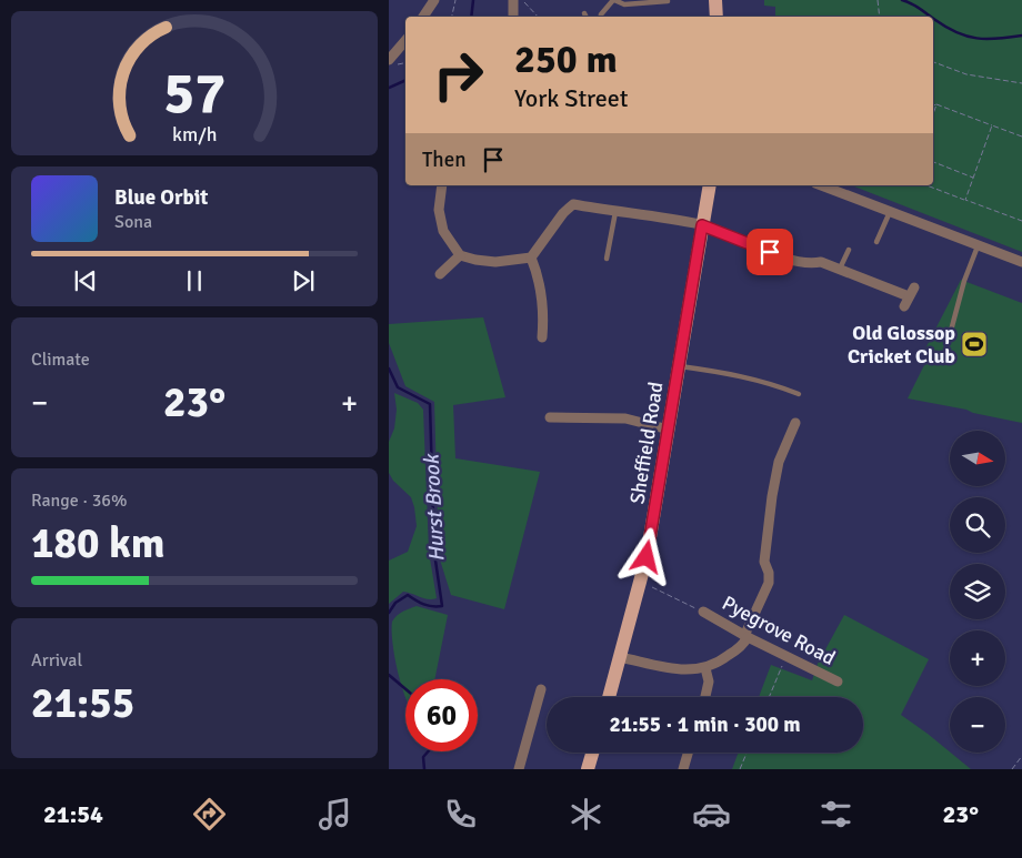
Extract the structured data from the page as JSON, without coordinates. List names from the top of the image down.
{
  "streets": {
    "main road": ["Sheffield Road"],
    "street": ["Pyegrove Road"]
  },
  "water": ["Hurst Brook"],
  "places": {
    "sports": ["Old Glossop Cricket Club"]
  },
  "north": "right",
  "page": {
    "turn": ["250 m", "York Street"],
    "then": "Then",
    "song": ["Blue Orbit", "Sona"],
    "tile": [
      "Climate",
      ["Range · 36%", "180 km"],
      ["Arrival", "21:55"]
    ],
    "heat": ["−", "23°", "+"],
    "map_buttons": ["+", "−"],
    "limit": "60",
    "trip": "21:55 · 1 min · 300 m",
    "tabs": ["21:54", "23°"],
    "gauge": ["57", "km/h"]
  }
}
